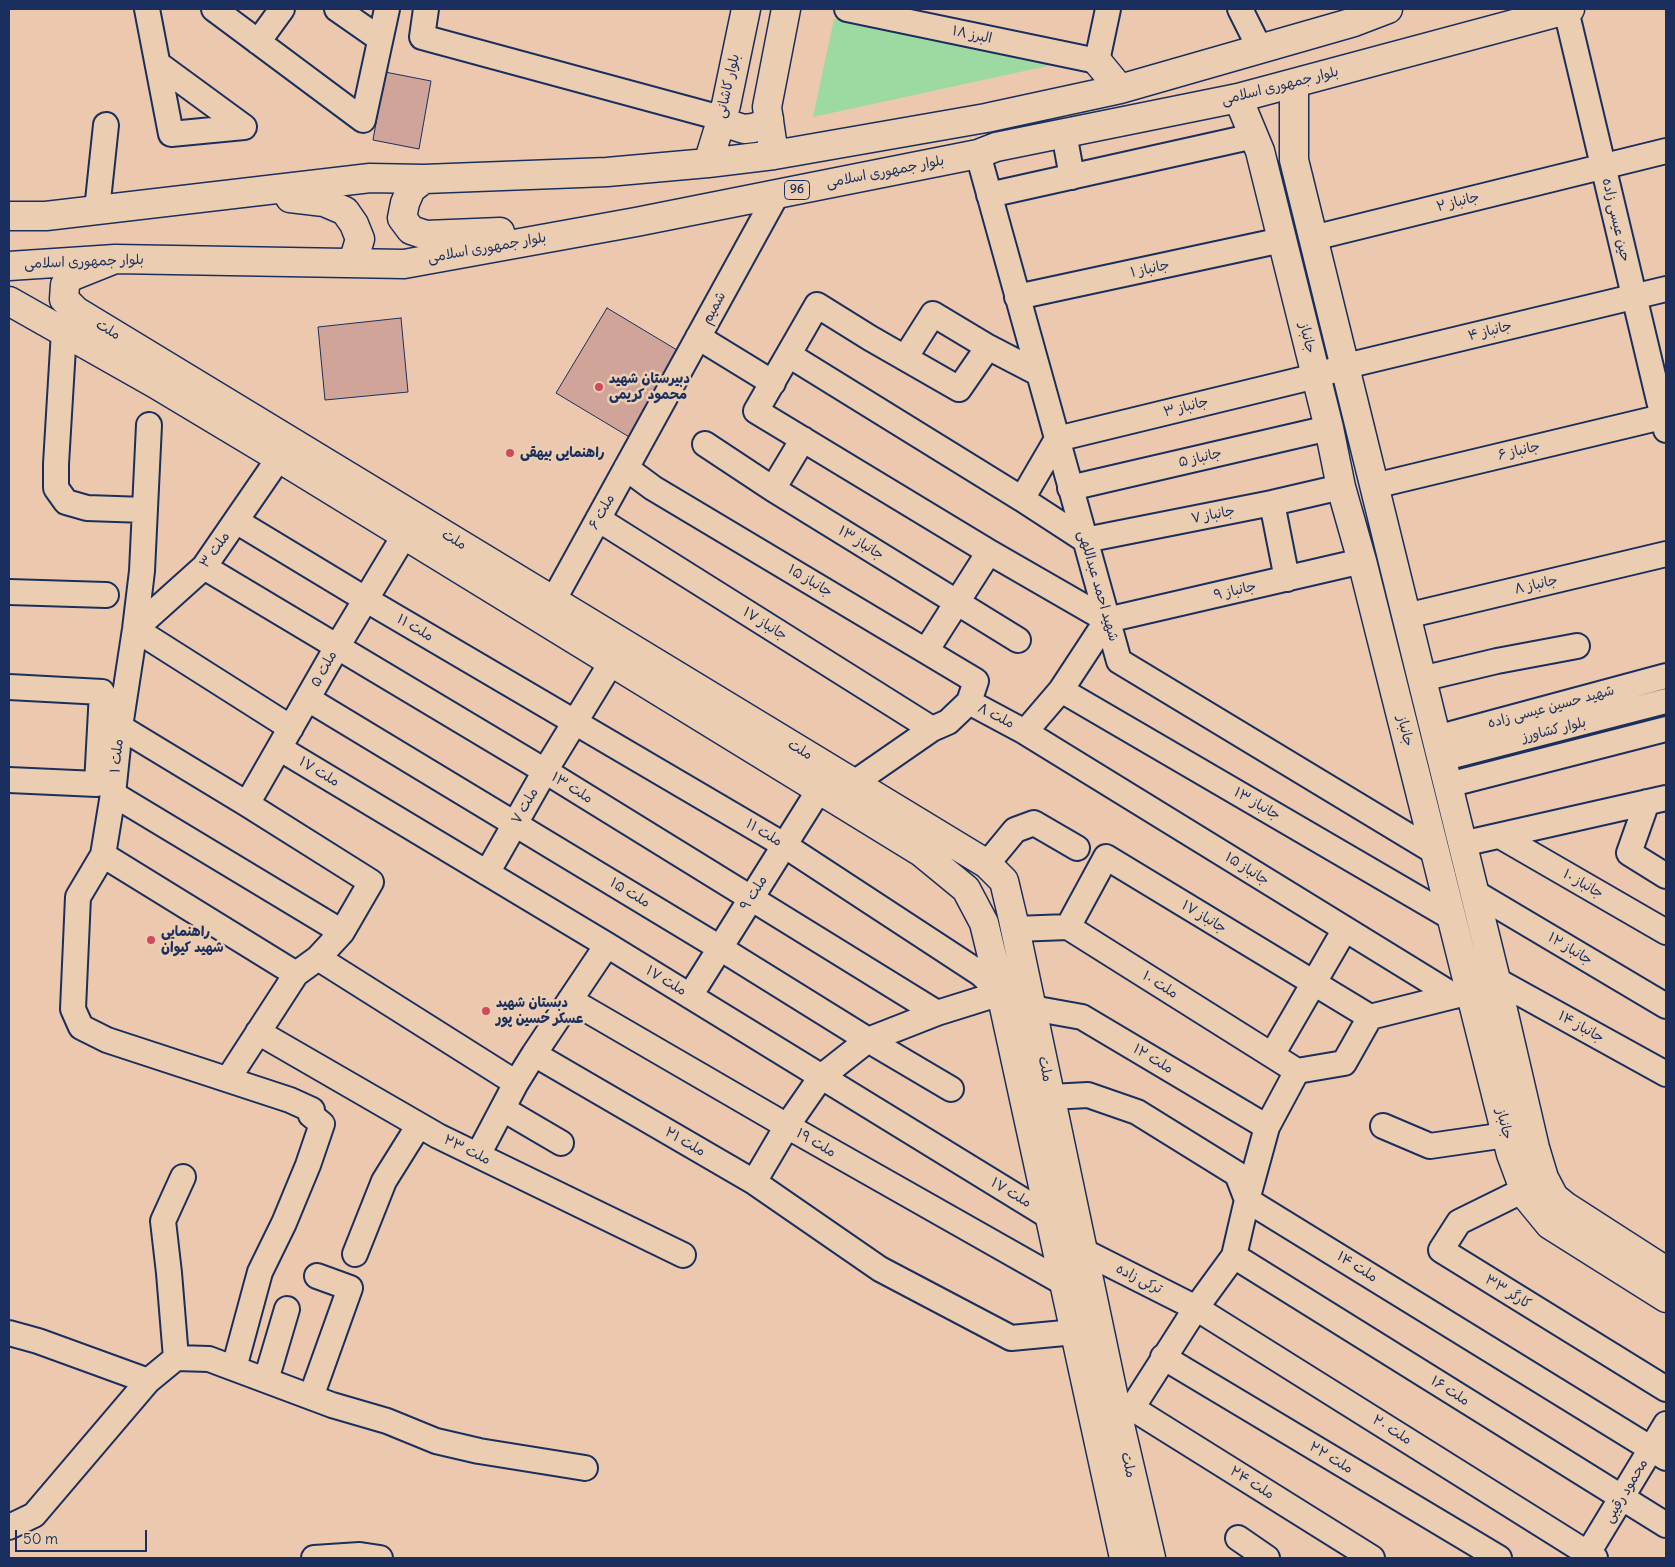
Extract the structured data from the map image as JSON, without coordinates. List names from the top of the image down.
{
  "streets": {
    "main road": [
      "بلوار کاشانی",
      "بلوار جمهوری اسلامی",
      "96",
      "ملت",
      "جانباز"
    ],
    "street": [
      "البرز ۱۸",
      "جانباز ۲",
      "حین عیسی زاده",
      "جانباز ۱",
      "شمیم",
      "جانباز ۴",
      "جانباز ۳",
      "جانباز ۶",
      "جانباز ۵",
      "ملت ۶",
      "جانباز ۷",
      "جانباز ۱۳",
      "ملت ۳",
      "جانباز ۱۵",
      "جانباز ۸",
      "شهید احمد عبداللهی",
      "جانباز ۹",
      "جانباز ۱۷",
      "ملت ۱۱",
      "ملت ۵",
      "شهید حسین عیسی زاده",
      "ملت ۸",
      "بلوار کشاورز",
      "ملت ۱",
      "ملت ۱۷",
      "ملت ۱۳",
      "ملت ۷",
      "جانباز ۱۰",
      "ملت ۱۵",
      "ملت ۹",
      "جانباز ۱۲",
      "ملت ۱۰",
      "جانباز ۱۴",
      "ملت ۱۲",
      "ملت ۲۱",
      "ملت ۱۹",
      "ملت ۲۳",
      "ملت ۱۴",
      "ترکی زاده",
      "کارگر ۳۳",
      "ملت ۱۶",
      "ملت ۲۰",
      "ملت ۲۲",
      "ملت ۲۴",
      "محمود رقیبی"
    ]
  },
  "crossings": [
    ["بلوار جمهوری اسلامی", "حین عیسی زاده"],
    ["بلوار جمهوری اسلامی", "شمیم"],
    ["بلوار جمهوری اسلامی", "ملت"],
    ["بلوار جمهوری اسلامی", "جانباز"],
    ["بلوار جمهوری اسلامی", "شهید احمد عبداللهی"],
    ["جانباز ۲", "حین عیسی زاده"],
    ["جانباز ۲", "جانباز"],
    ["حین عیسی زاده", "جانباز ۴"],
    ["حین عیسی زاده", "جانباز ۶"],
    ["جانباز ۱", "جانباز"],
    ["جانباز ۱", "شهید احمد عبداللهی"],
    ["شمیم", "ملت ۶"],
    ["ملت", "ملت ۶"],
    ["ملت", "ملت ۳"],
    ["ملت", "ملت ۱۱"],
    ["ملت", "ملت ۵"],
    ["ملت", "ملت ۸"],
    ["ملت", "ملت ۱۷"],
    ["ملت", "ملت ۷"],
    ["ملت", "ملت ۹"],
    ["ملت", "ملت ۱۲"],
    ["ملت", "ملت ۲۱"],
    ["ملت", "ملت ۱۹"],
    ["ملت", "ترکی زاده"],
    ["ملت", "ملت ۲۴"],
    ["جانباز ۴", "جانباز"],
    ["جانباز ۴", "جانباز ۳"],
    ["جانباز", "جانباز ۳"],
    ["جانباز", "جانباز ۶"],
    ["جانباز", "جانباز ۵"],
    ["جانباز", "جانباز ۷"],
    ["جانباز", "جانباز ۱۳"],
    ["جانباز", "جانباز ۱۵"],
    ["جانباز", "جانباز ۸"],
    ["جانباز", "شهید احمد عبداللهی"],
    ["جانباز", "جانباز ۹"],
    ["جانباز", "شهید حسین عیسی زاده"],
    ["جانباز", "بلوار کشاورز"],
    ["جانباز", "جانباز ۱۲"],
    ["جانباز", "جانباز ۱۴"],
    ["جانباز", "کارگر ۳۳"],
    ["جانباز ۳", "شهید احمد عبداللهی"],
    ["جانباز ۵", "شهید احمد عبداللهی"],
    ["ملت ۶", "جانباز ۱۵"],
    ["ملت ۶", "جانباز ۱۷"],
    ["جانباز ۷", "شهید احمد عبداللهی"],
    ["جانباز ۱۳", "ملت ۸"],
    ["ملت ۳", "ملت ۱۱"],
    ["ملت ۳", "ملت ۱"],
    ["ملت ۳", "ملت ۱۷"],
    ["ملت ۳", "ملت ۱۳"],
    ["جانباز ۱۵", "ملت ۸"],
    ["شهید احمد عبداللهی", "جانباز ۹"],
    ["شهید احمد عبداللهی", "ملت ۸"],
    ["جانباز ۹", "ملت ۸"],
    ["جانباز ۱۷", "ملت ۸"],
    ["جانباز ۱۷", "ملت ۱۰"],
    ["ملت ۱۱", "ملت ۵"],
    ["ملت ۱۱", "ملت ۷"],
    ["ملت ۱۱", "ملت ۹"],
    ["ملت ۵", "ملت ۱۷"],
    ["ملت ۵", "ملت ۱۳"],
    ["ملت ۵", "ملت ۱۵"],
    ["شهید حسین عیسی زاده", "بلوار کشاورز"],
    ["ملت ۱", "ملت ۱۷"],
    ["ملت ۱۷", "ملت ۷"],
    ["ملت ۱۷", "ملت ۹"],
    ["ملت ۱۳", "ملت ۷"],
    ["ملت ۱۳", "ملت ۹"],
    ["ملت ۷", "ملت ۱۵"],
    ["ملت ۱۵", "ملت ۹"],
    ["ملت ۱۴", "محمود رقیبی"],
    ["ترکی زاده", "ملت ۲۰"],
    ["ملت ۱۶", "محمود رقیبی"],
    ["ملت ۲۰", "محمود رقیبی"]
  ],
  "places": [
    "دبیرستان شهید محمود کریمی",
    "راهنمایی بیهقی",
    "راهنمایی شهید کیوان",
    "دبستان شهید عسکر حسین پور"
  ],
  "scale_bar": "50 m"
}
